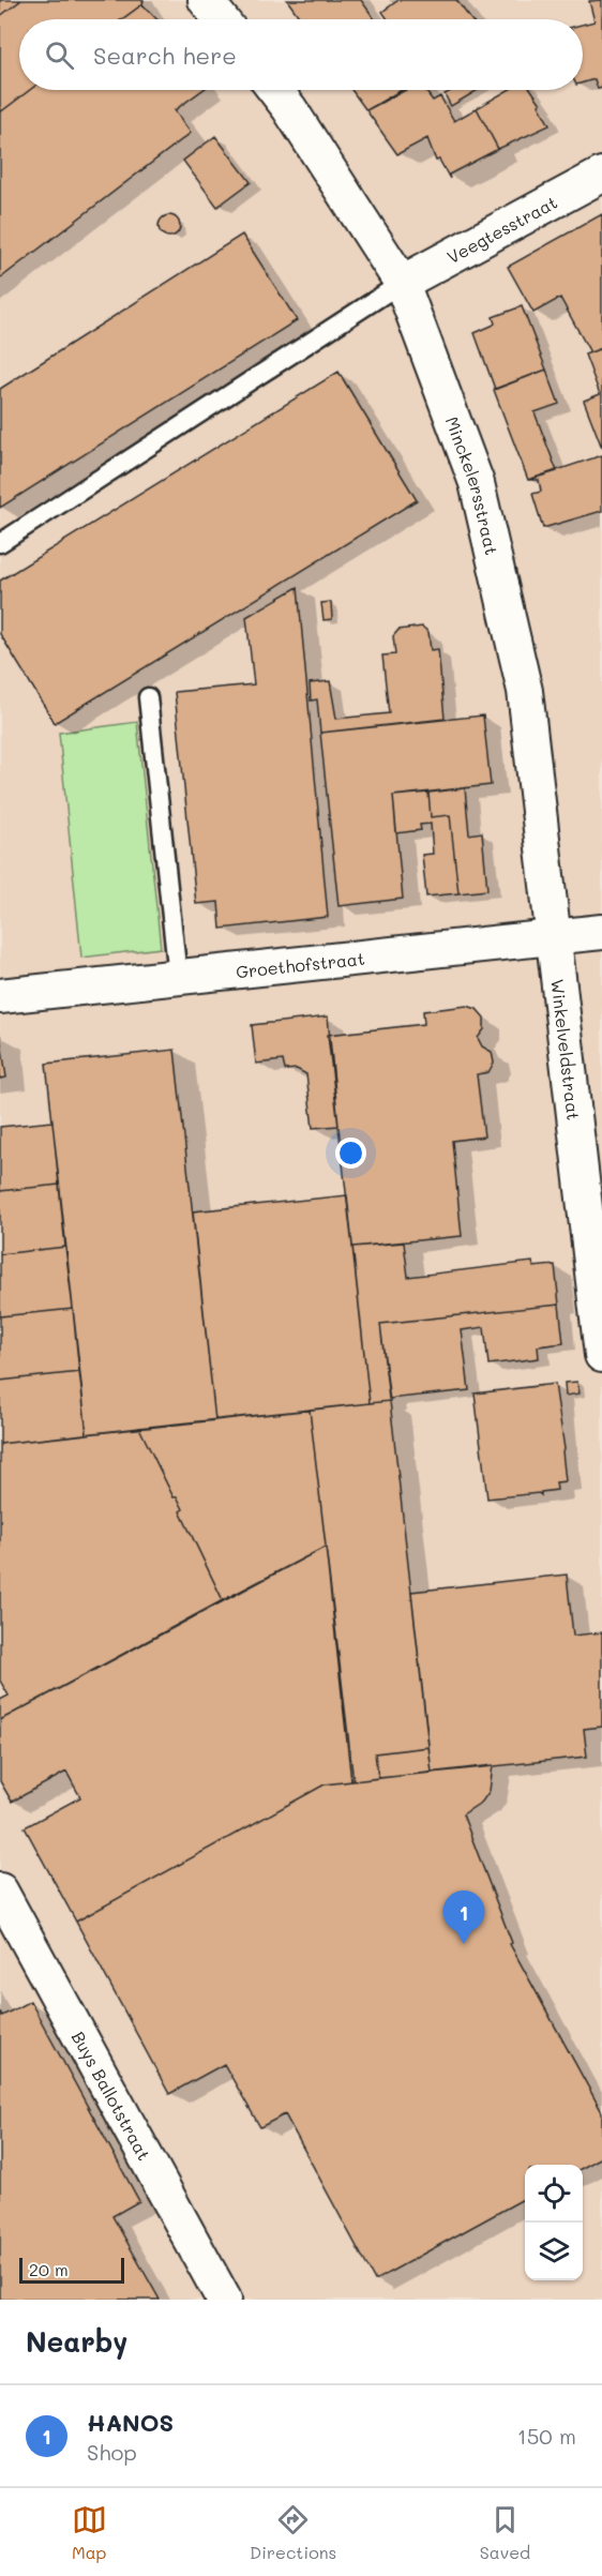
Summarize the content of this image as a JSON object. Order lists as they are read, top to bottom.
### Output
{
  "streets": {
    "street": [
      "Veegtesstraat",
      "Minckelersstraat",
      "Groethofstraat",
      "Winkelveldstraat",
      "Buys Ballotstraat"
    ]
  },
  "crossings": [
    ["Veegtesstraat", "Minckelersstraat"],
    ["Minckelersstraat", "Groethofstraat"],
    ["Minckelersstraat", "Winkelveldstraat"],
    ["Groethofstraat", "Winkelveldstraat"]
  ],
  "scale_bar": "20 m",
  "page": {
    "search": "Search here",
    "pins": "1",
    "scale": "20 m",
    "heading": "Nearby",
    "list": [
      {
        "mark": "1",
        "name": "HANOS",
        "note": "Shop",
        "value": "150 m"
      }
    ],
    "nav": ["Map", "Directions", "Saved"]
  }
}
